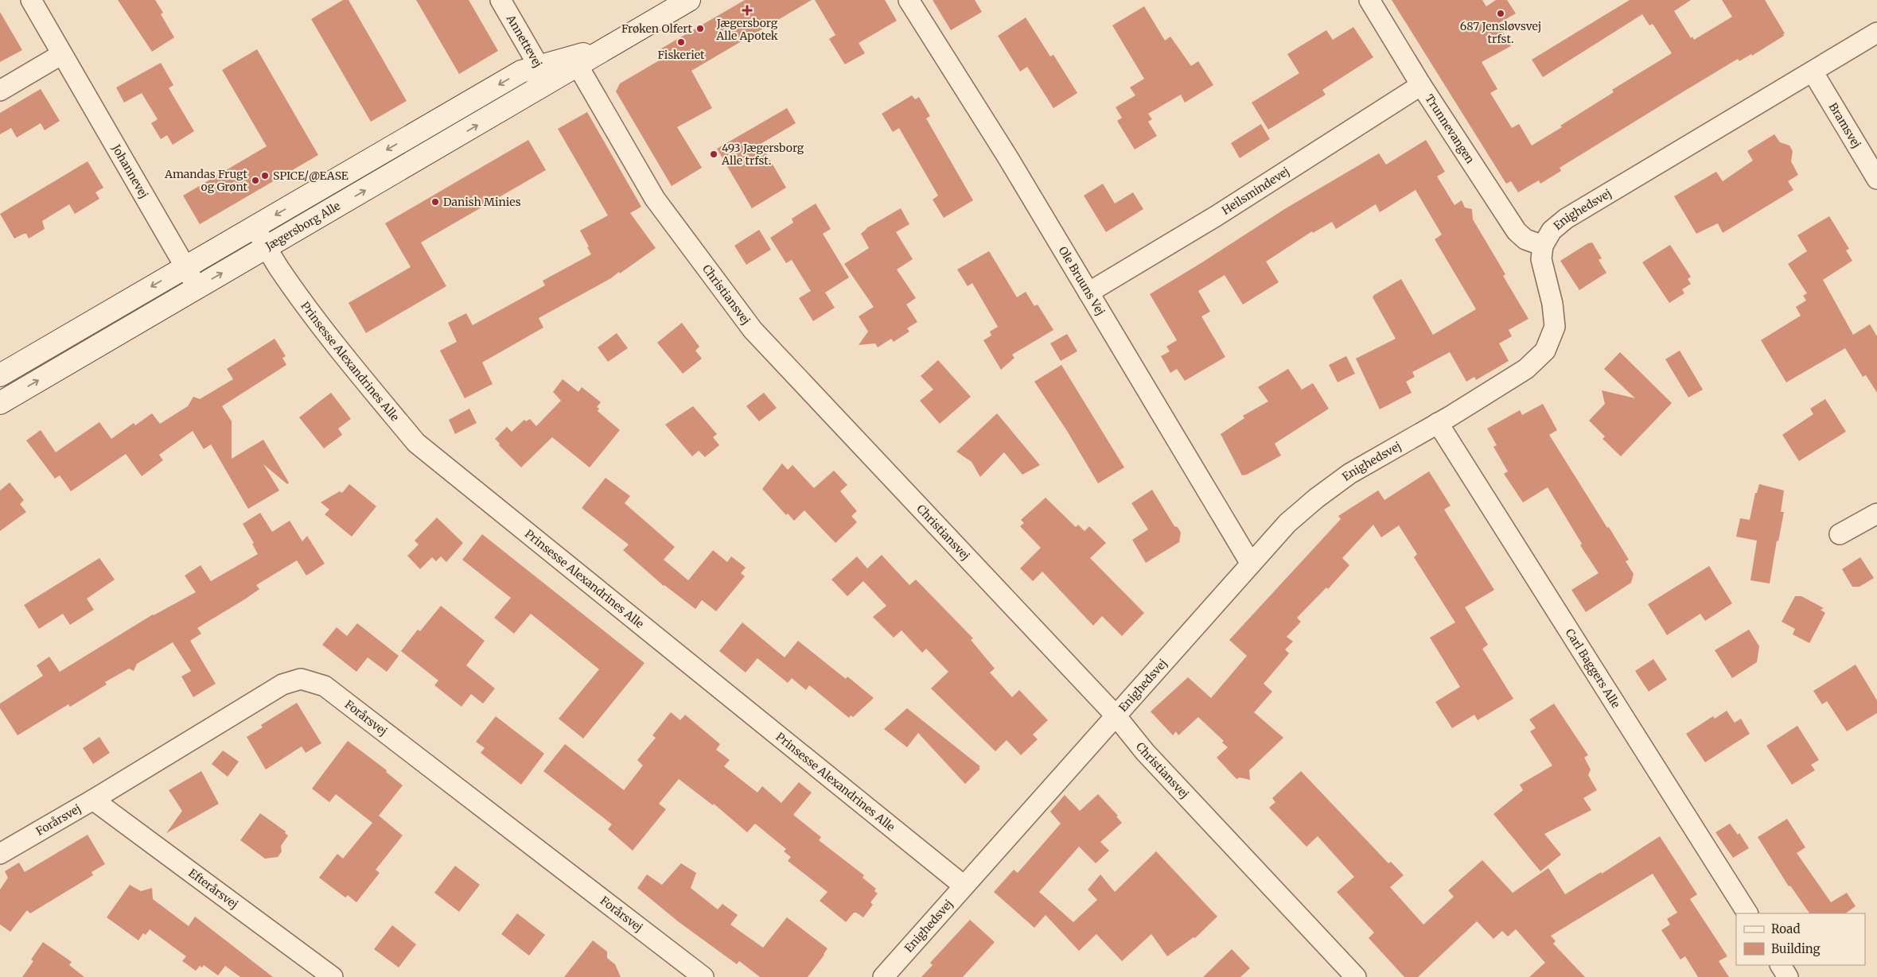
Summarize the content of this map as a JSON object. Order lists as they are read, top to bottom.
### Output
{
  "streets": {
    "street": [
      "Annettevej",
      "Bramsvej",
      "Trunnevangen",
      "Johannevej",
      "Heilsmindevej",
      "Enighedsvej",
      "Jægersborg Alle",
      "Ole Bruuns Vej",
      "Christiansvej",
      "Prinsesse Alexandrines Alle",
      "Carl Baggers Alle",
      "Forårsvej",
      "Efterårsvej"
    ]
  },
  "crossings": [
    ["Annettevej", "Jægersborg Alle"],
    ["Bramsvej", "Enighedsvej"],
    ["Trunnevangen", "Heilsmindevej"],
    ["Trunnevangen", "Enighedsvej"],
    ["Johannevej", "Jægersborg Alle"],
    ["Heilsmindevej", "Ole Bruuns Vej"],
    ["Enighedsvej", "Ole Bruuns Vej"],
    ["Enighedsvej", "Christiansvej"],
    ["Enighedsvej", "Prinsesse Alexandrines Alle"],
    ["Enighedsvej", "Carl Baggers Alle"],
    ["Jægersborg Alle", "Christiansvej"],
    ["Jægersborg Alle", "Prinsesse Alexandrines Alle"],
    ["Forårsvej", "Efterårsvej"]
  ],
  "places": {
    "health": ["Jægersborg Alle Apotek"],
    "other": [
      "687 Jensløvsvej trfst.",
      "Frøken Olfert",
      "Fiskeriet",
      "493 Jægersborg Alle trfst.",
      "SPICE/@EASE",
      "Amandas Frugt og Grønt",
      "Danish Minies"
    ]
  },
  "legend": ["Road", "Building"]
}
